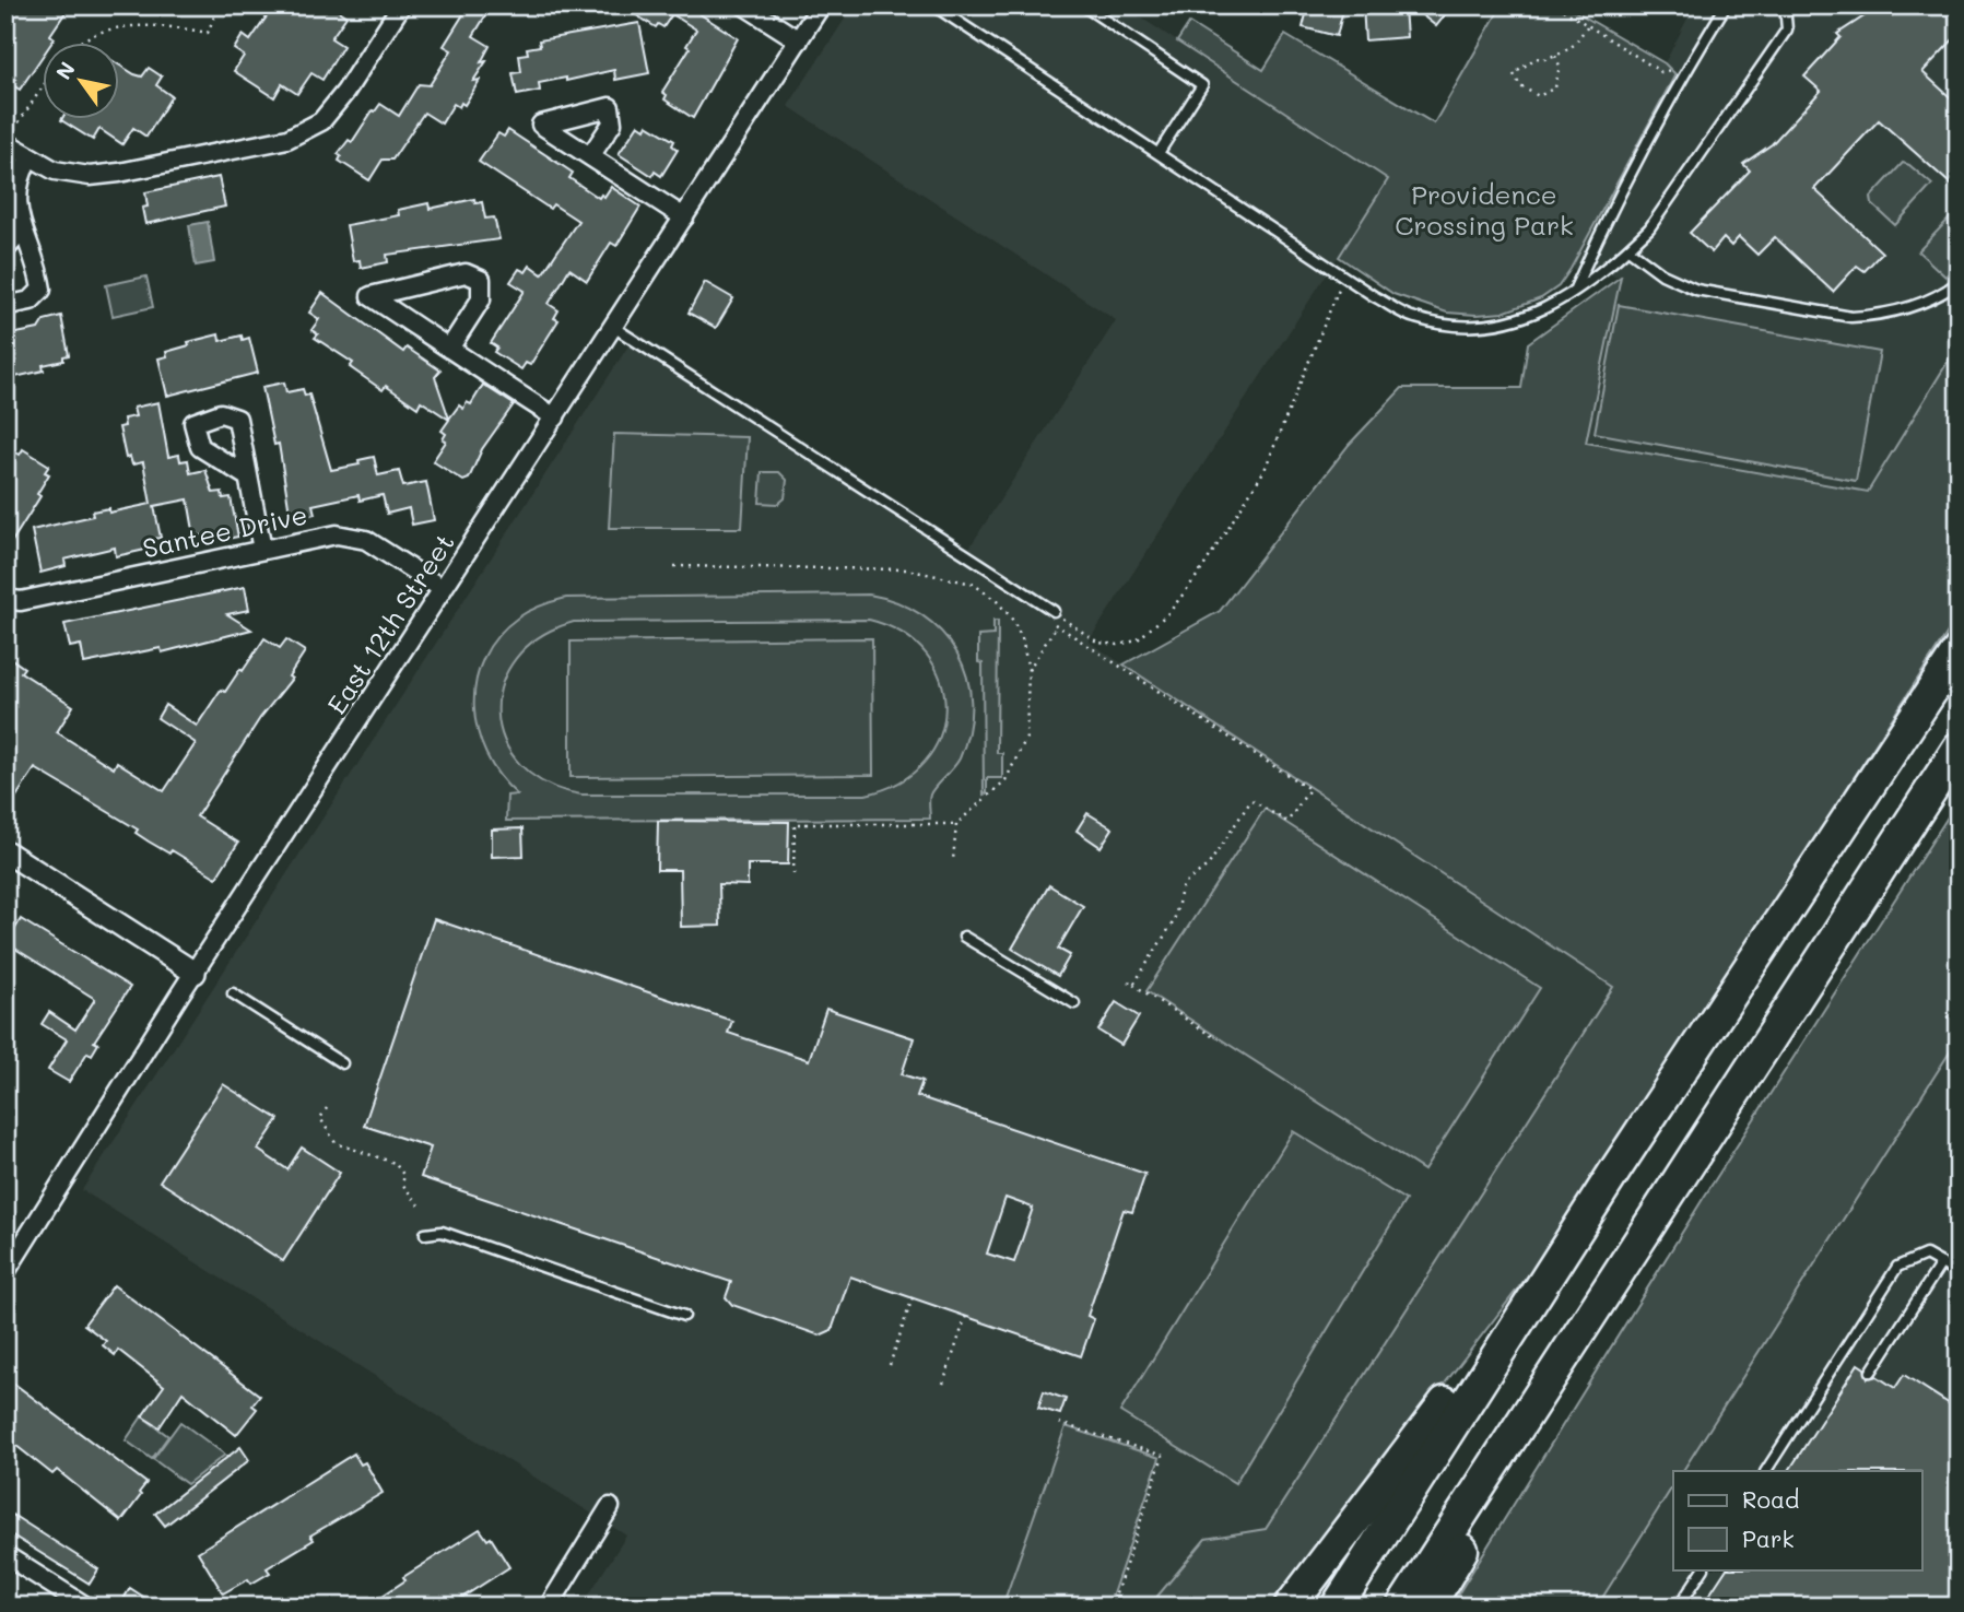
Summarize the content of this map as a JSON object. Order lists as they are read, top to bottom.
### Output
{
  "streets": {
    "street": ["Santee Drive", "East 12th Street"]
  },
  "crossings": [
    ["Santee Drive", "East 12th Street"]
  ],
  "parks": ["Providence Crossing Park"],
  "legend": ["Road", "Park"],
  "north": "top left"
}
